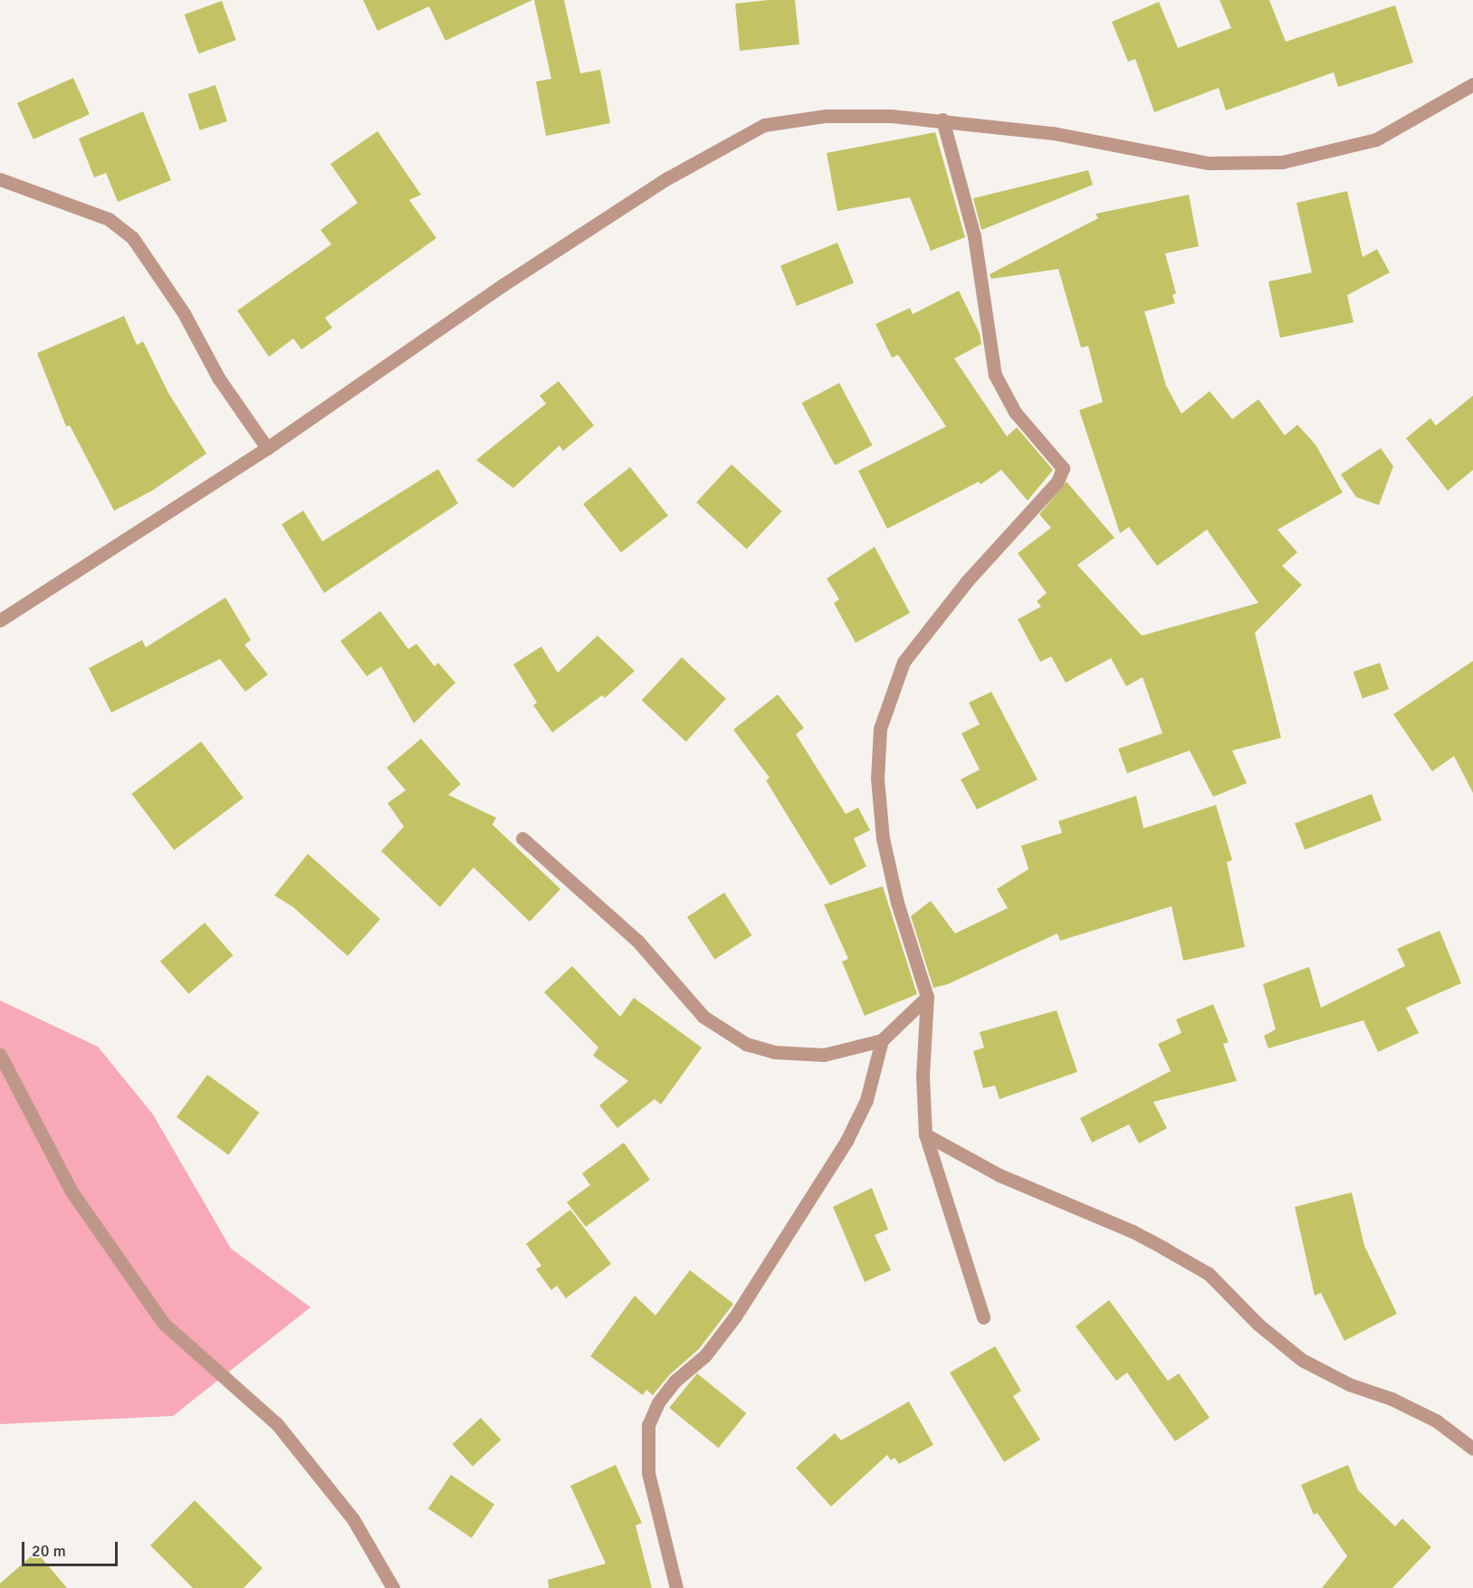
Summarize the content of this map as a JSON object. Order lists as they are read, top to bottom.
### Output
{
  "scale_bar": "20 m"
}
